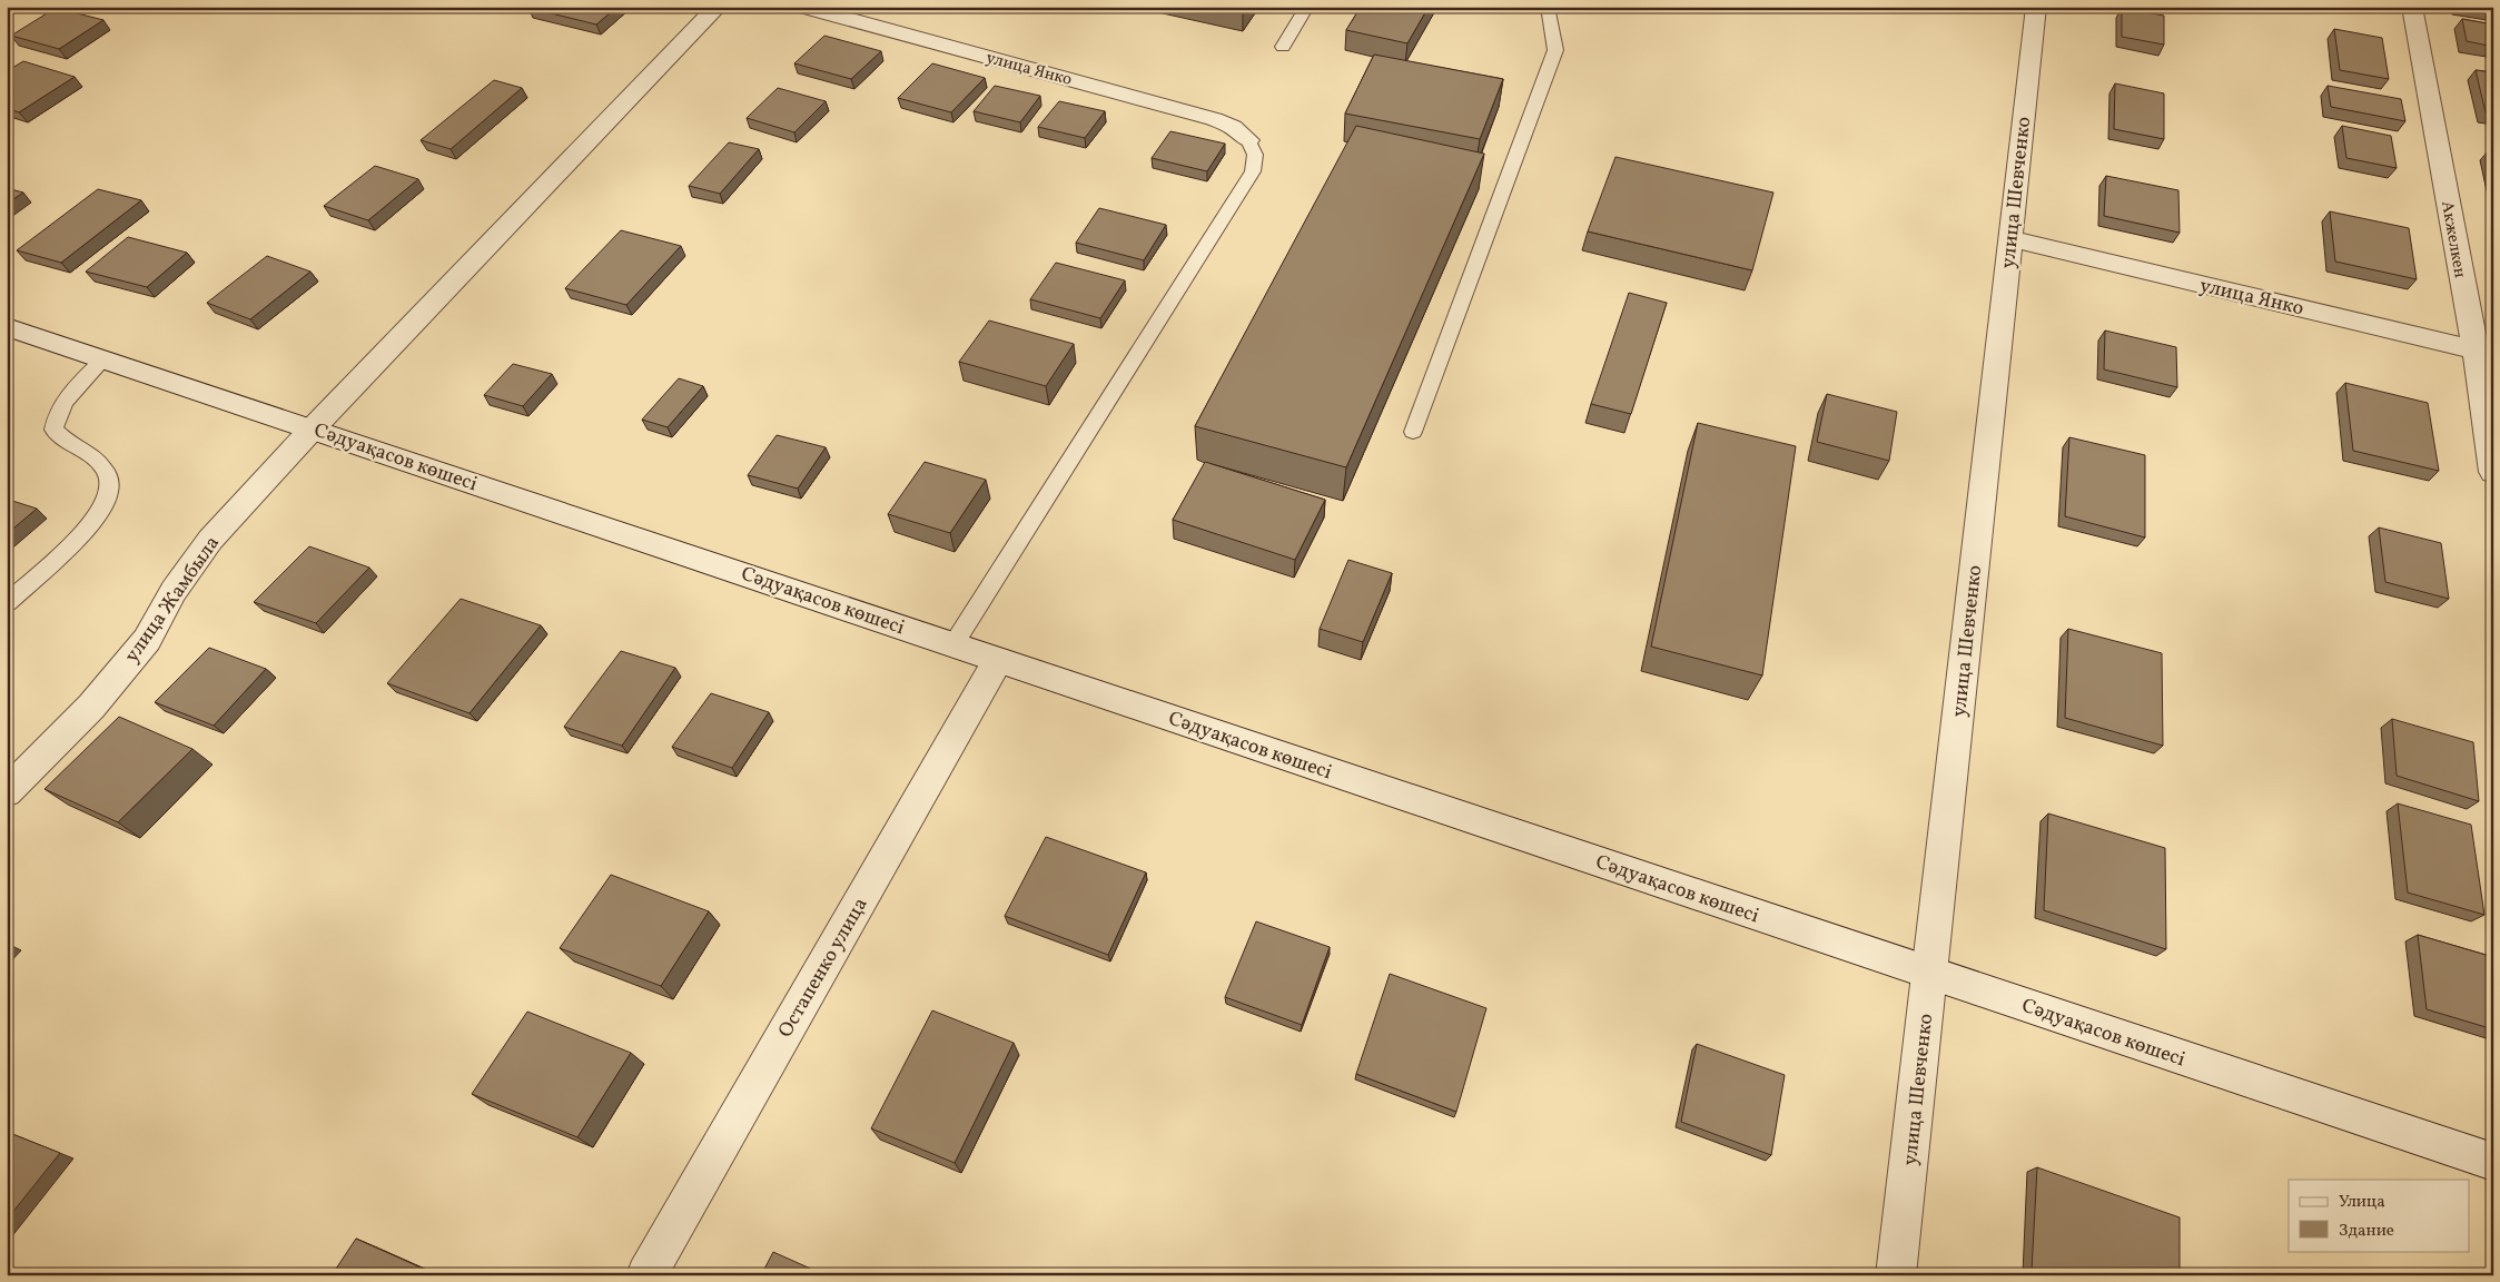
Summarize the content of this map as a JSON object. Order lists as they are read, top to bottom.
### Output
{
  "streets": {
    "street": [
      "улица Янко",
      "улица Шевченко",
      "Акжелкен",
      "Сәдуақасов көшесі",
      "улица Жамбыла",
      "Остапенко улица"
    ]
  },
  "crossings": [
    ["улица Янко", "улица Шевченко"],
    ["улица Янко", "Акжелкен"],
    ["улица Шевченко", "Сәдуақасов көшесі"],
    ["Сәдуақасов көшесі", "улица Жамбыла"],
    ["Сәдуақасов көшесі", "Остапенко улица"]
  ],
  "legend": ["Улица", "Здание"]
}
